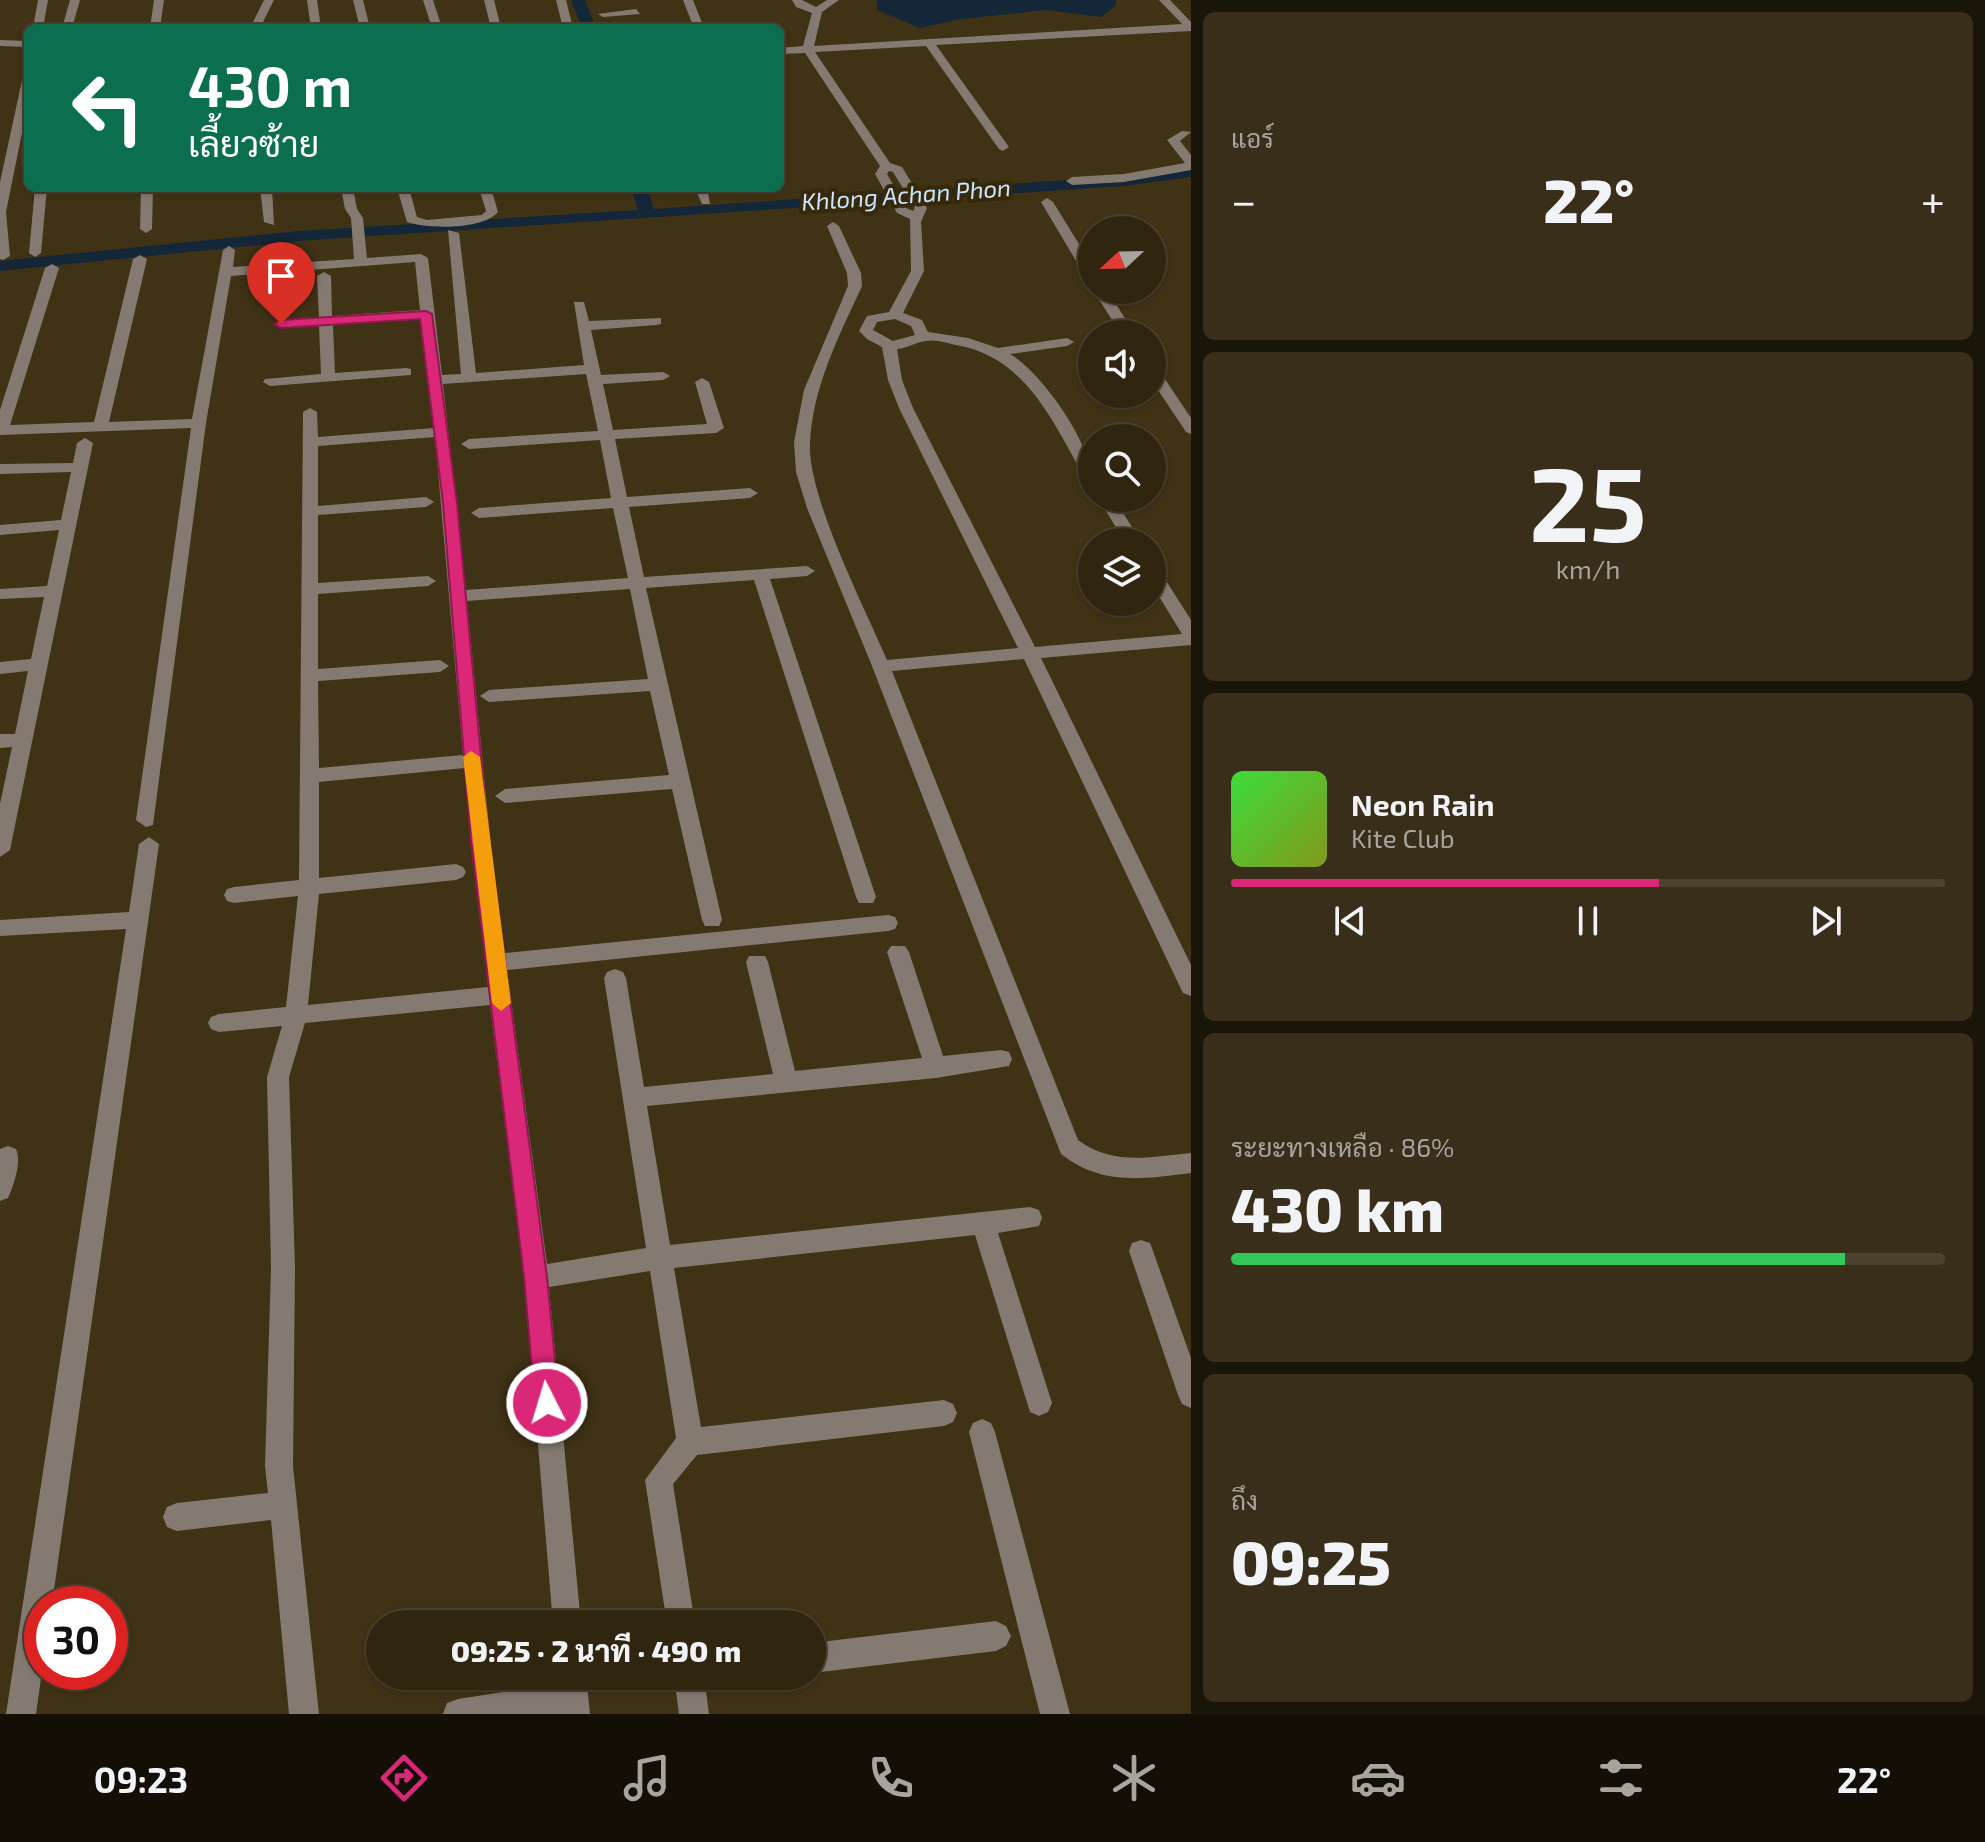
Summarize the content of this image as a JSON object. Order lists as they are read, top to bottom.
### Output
{
  "water": ["Khlong Achan Phon"],
  "north": "left",
  "page": {
    "tile": [
      "แอร์",
      ["25", "km/h"],
      ["ระยะทางเหลือ · 86%", "430 km"],
      ["ถึง", "09:25"]
    ],
    "turn": ["430 m", "เลี้ยวซ้าย"],
    "heat": ["−", "22°", "+"],
    "song": ["Neon Rain", "Kite Club"],
    "limit": "30",
    "trip": "09:25 · 2 นาที · 490 m",
    "tabs": ["09:23", "22°"]
  }
}
